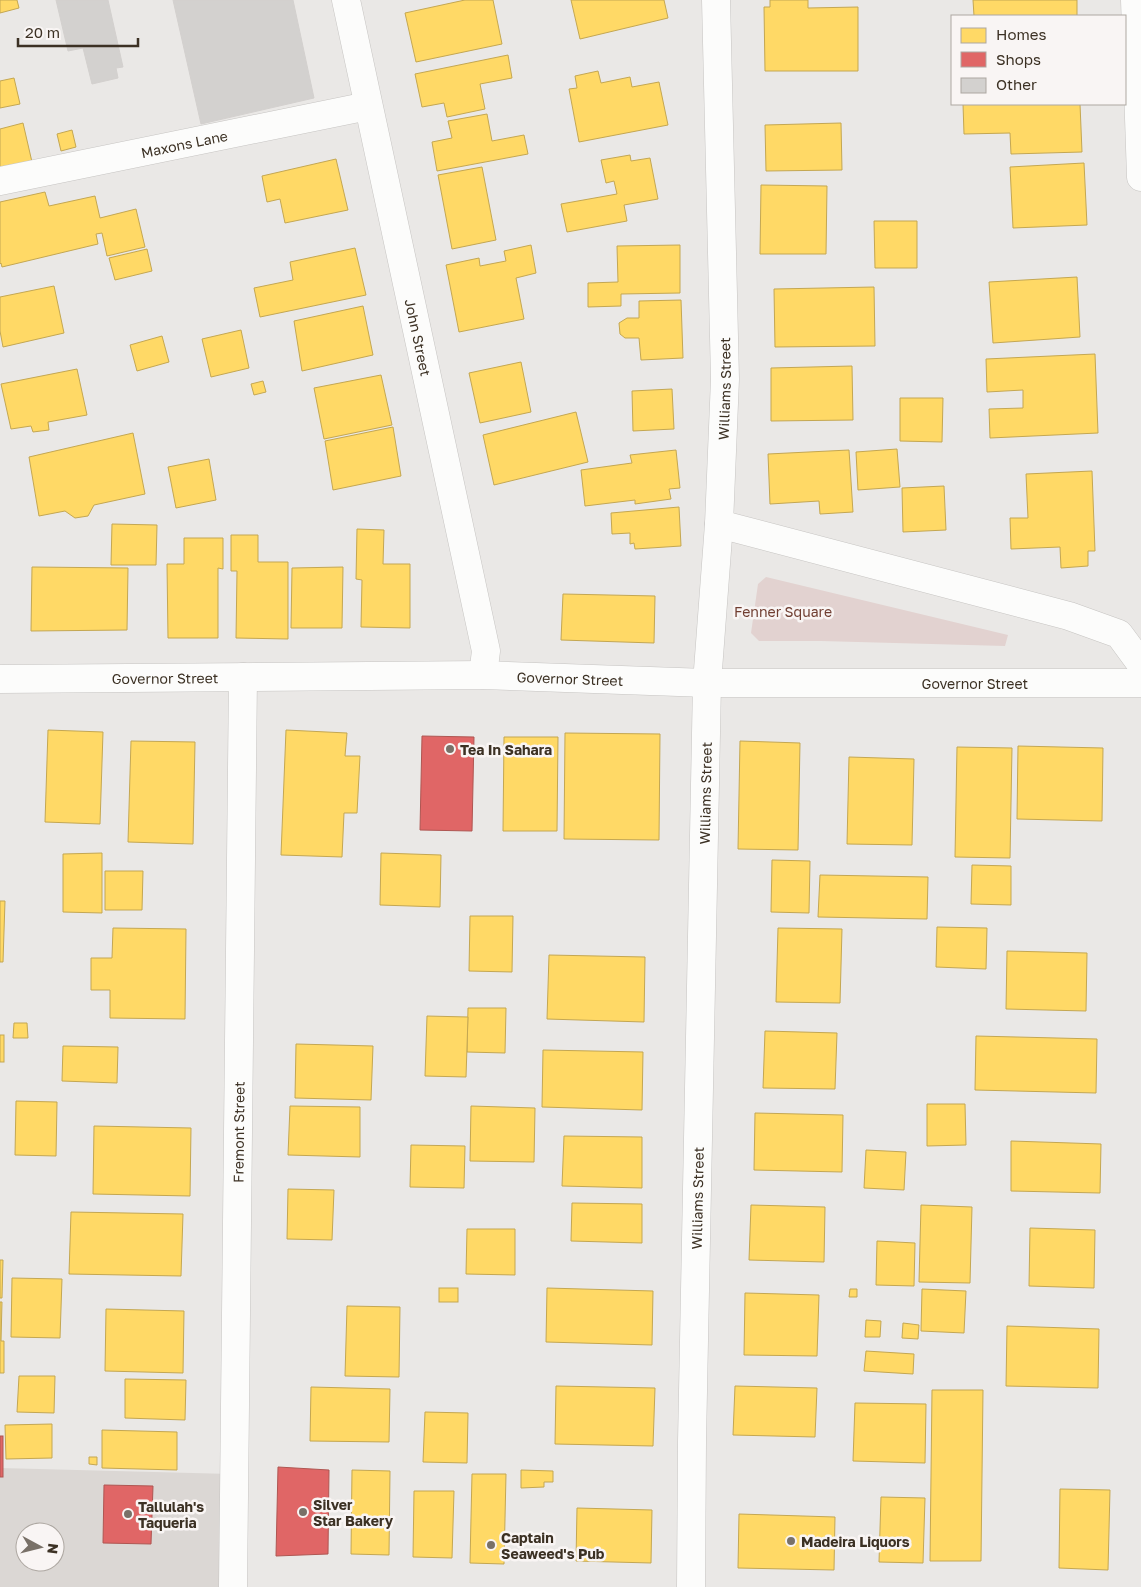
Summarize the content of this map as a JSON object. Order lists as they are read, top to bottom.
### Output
{
  "streets": {
    "street": [
      "Maxons Lane",
      "John Street",
      "Williams Street",
      "Governor Street",
      "Fremont Street"
    ]
  },
  "crossings": [
    ["Maxons Lane", "John Street"],
    ["John Street", "Governor Street"],
    ["Williams Street", "Governor Street"],
    ["Governor Street", "Fremont Street"]
  ],
  "parks": ["Fenner Square"],
  "places": [
    "Tea In Sahara",
    "Silver Star Bakery",
    "Tallulah's Taqueria",
    "Madeira Liquors",
    "Captain Seaweed's Pub"
  ],
  "legend": ["Homes", "Shops", "Other"],
  "scale_bar": "20 m",
  "north": "right"
}
